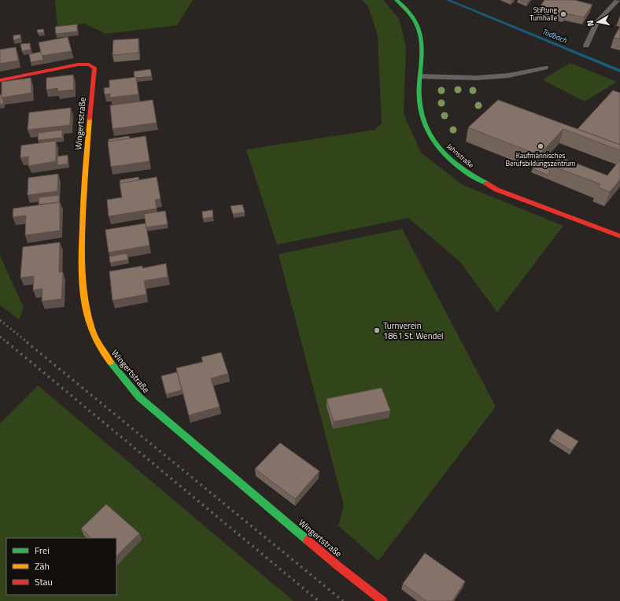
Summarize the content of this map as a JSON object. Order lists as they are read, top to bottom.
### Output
{
  "streets": {
    "street": ["Wingertstraße", "Jahnstraße"]
  },
  "water": ["Todbach"],
  "places": ["Stiftung Turnhalle", "Kaufmännisches Berufsbildungszentrum", "Turnverein 1861 St. Wendel"],
  "legend": ["Frei", "Zäh", "Stau"],
  "north": "left"
}
